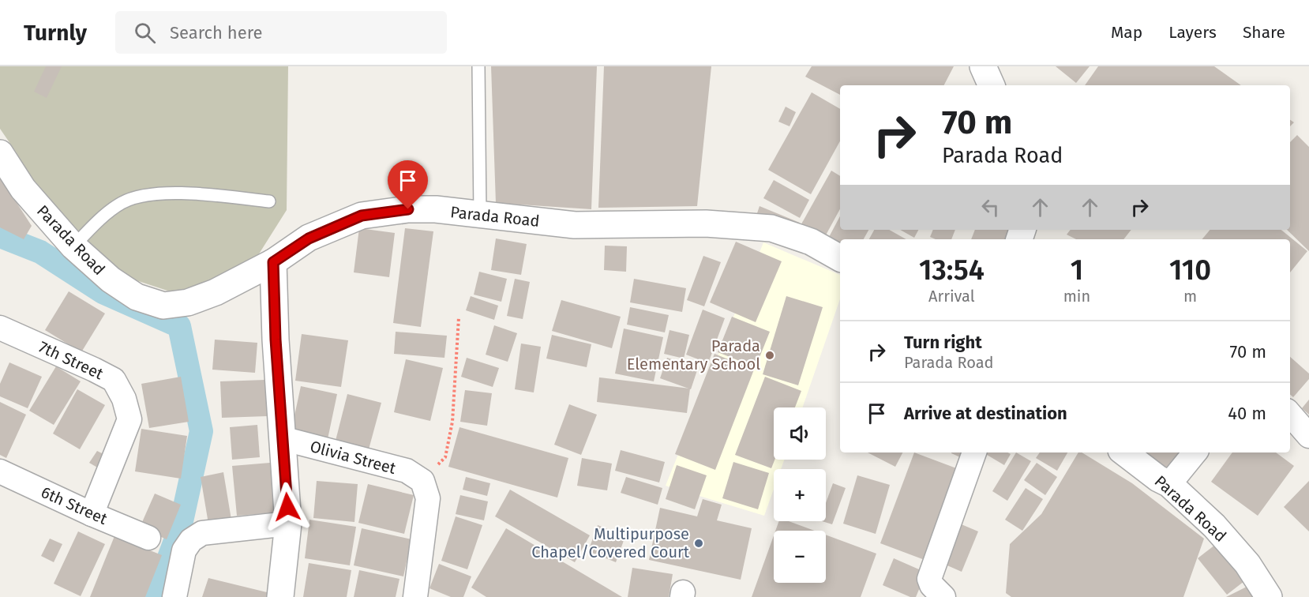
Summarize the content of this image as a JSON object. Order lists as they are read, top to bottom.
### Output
{
  "streets": {
    "street": [
      "Parada Road",
      "7th Street",
      "Olivia Street",
      "6th Street"
    ]
  },
  "crossings": [
    ["7th Street", "6th Street"]
  ],
  "places": ["Parada Elementary School", "Multipurpose Chapel/Covered Court"],
  "page": {
    "header": "Turnly",
    "search": "Search here",
    "nav": ["Map", "Layers", "Share"],
    "turn": ["70 m", "Parada Road"],
    "eta": [
      "13:54",
      "Arrival",
      "1",
      "min",
      "110",
      "m"
    ],
    "list": [
      {
        "name": "Turn right",
        "note": "Parada Road",
        "value": "70 m"
      },
      {
        "name": "Arrive at destination",
        "value": "40 m"
      }
    ],
    "map_buttons": ["+", "−"]
  }
}
